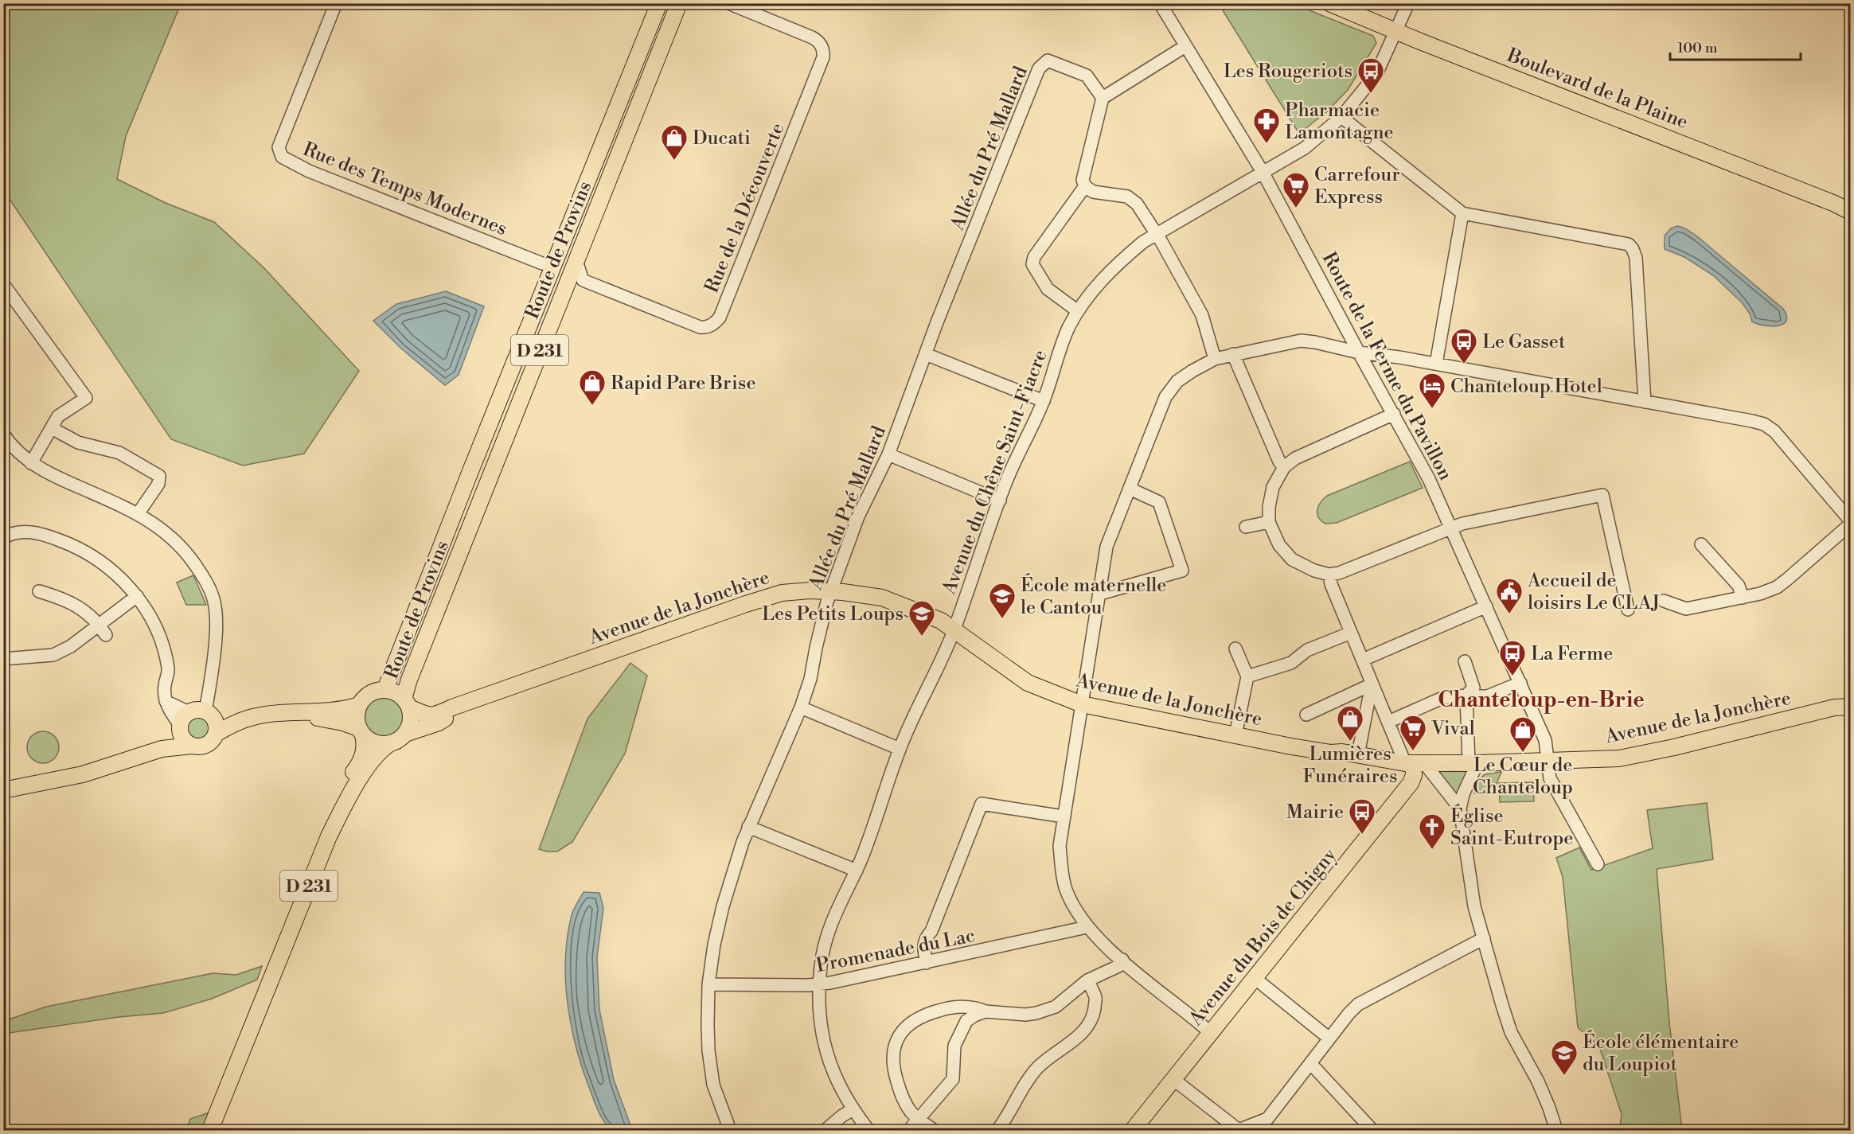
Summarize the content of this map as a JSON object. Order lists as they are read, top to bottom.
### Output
{
  "streets": {
    "main road": [
      "Boulevard de la Plaine",
      "Route de Provins",
      "D 231",
      "Avenue de la Jonchère",
      "Avenue du Bois de Chigny"
    ],
    "street": [
      "Allée du Pré Mallard",
      "Rue des Temps Modernes",
      "Rue de la Découverte",
      "Route de la Ferme du Pavillon",
      "Avenue du Chêne Saint-Fiacre",
      "Promenade du Lac"
    ]
  },
  "crossings": [
    ["Boulevard de la Plaine", "Avenue du Chêne Saint-Fiacre"],
    ["Allée du Pré Mallard", "Avenue de la Jonchère"],
    ["Allée du Pré Mallard", "Promenade du Lac"],
    ["Route de Provins", "D 231"],
    ["Route de Provins", "Avenue de la Jonchère"],
    ["D 231", "Avenue de la Jonchère"],
    ["Route de la Ferme du Pavillon", "Avenue du Chêne Saint-Fiacre"],
    ["Route de la Ferme du Pavillon", "Avenue de la Jonchère"],
    ["Avenue du Chêne Saint-Fiacre", "Avenue de la Jonchère"],
    ["Avenue du Chêne Saint-Fiacre", "Promenade du Lac"],
    ["Avenue de la Jonchère", "Avenue du Bois de Chigny"]
  ],
  "districts": ["Chanteloup-en-Brie"],
  "places": {
    "bus stop": [
      "Les Rougeriots",
      "Le Gasset",
      "La Ferme",
      "Mairie"
    ],
    "pharmacy": ["Pharmacie Lamontagne"],
    "shop": [
      "Ducati",
      "Rapid Pare Brise",
      "Lumières Funéraires",
      "Le Cœur de Chanteloup"
    ],
    "supermarket": ["Carrefour Express", "Vival"],
    "hotel": ["Chanteloup Hotel"],
    "public building": ["Accueil de loisirs Le CLAJ"],
    "school or university": ["École maternelle le Cantou", "Les Petits Loups", "École élémentaire du Loupiot"],
    "church": ["Église Saint-Eutrope"]
  },
  "scale_bar": "100 m"
}
